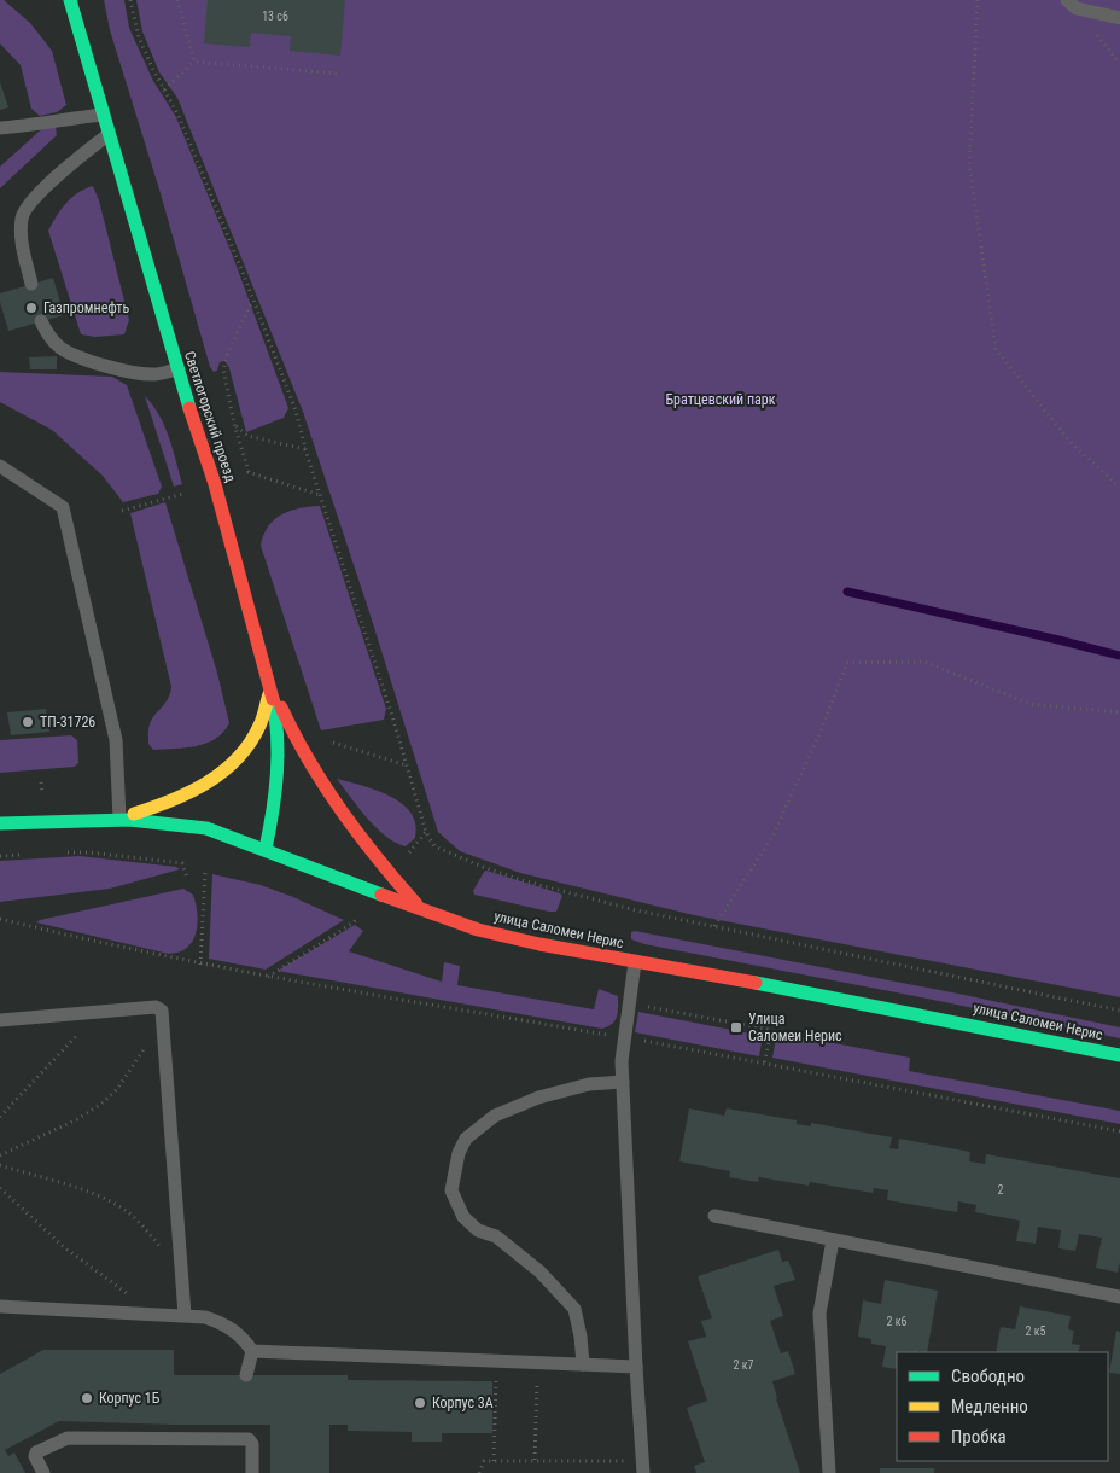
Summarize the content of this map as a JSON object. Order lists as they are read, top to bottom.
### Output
{
  "streets": {
    "main road": ["Светлогорский проезд", "улица Саломеи Нерис"]
  },
  "crossings": [
    ["Светлогорский проезд", "улица Саломеи Нерис"]
  ],
  "parks": ["Братцевский парк"],
  "places": {
    "other": [
      "Газпромнефть",
      "ТП-31726",
      "Корпус 1Б",
      "Корпус 3А"
    ],
    "transit": ["Улица Саломеи Нерис"]
  },
  "house_numbers": [
    "13 с6",
    "2",
    "2 к6",
    "2 к5",
    "2 к7"
  ],
  "legend": ["Свободно", "Медленно", "Пробка"]
}
